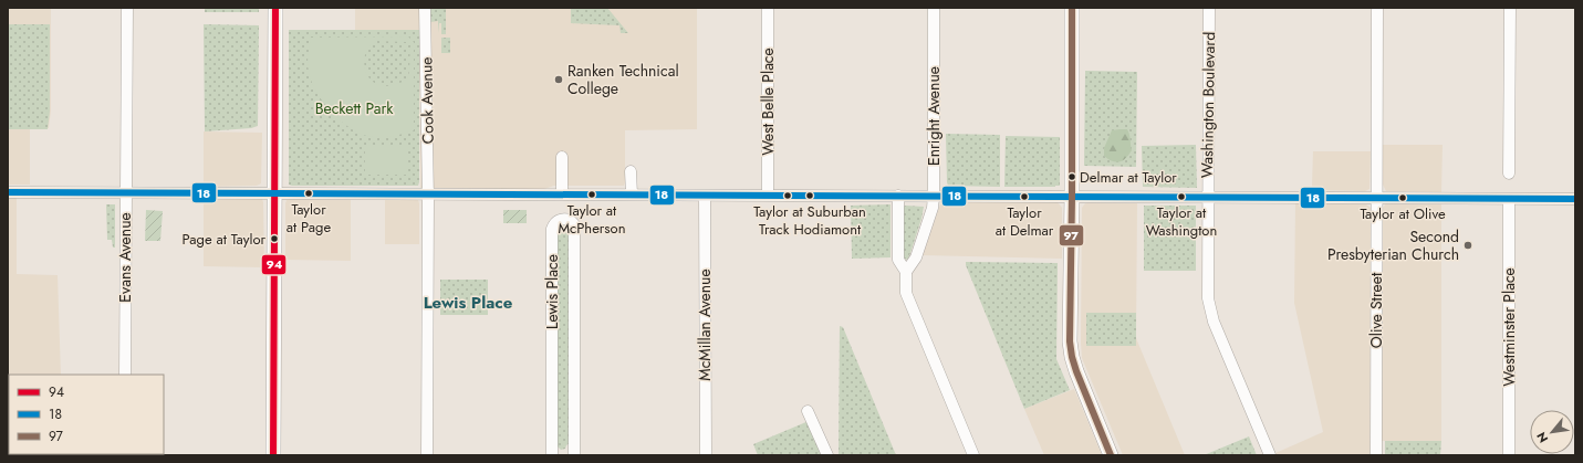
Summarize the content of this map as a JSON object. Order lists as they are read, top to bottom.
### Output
{
  "streets": {
    "street": [
      "Cook Avenue",
      "West Belle Place",
      "Washington Boulevard",
      "Enright Avenue",
      "Evans Avenue",
      "Lewis Place",
      "Olive Street",
      "McMillan Avenue",
      "Westminster Place"
    ]
  },
  "districts": ["Lewis Place"],
  "parks": ["Beckett Park"],
  "places": [
    "Ranken Technical College",
    "Delmar at Taylor",
    "Taylor at Page",
    "Taylor at McPherson",
    "Taylor at Suburban Track Hodiamont",
    "Taylor at Delmar",
    "Taylor at Washington",
    "Taylor at Olive",
    "Page at Taylor",
    "Second Presbyterian Church"
  ],
  "lines": ["transit line 94", "transit line 97", "transit line 18"],
  "legend": ["94", "18", "97"],
  "north": "bottom left"
}
